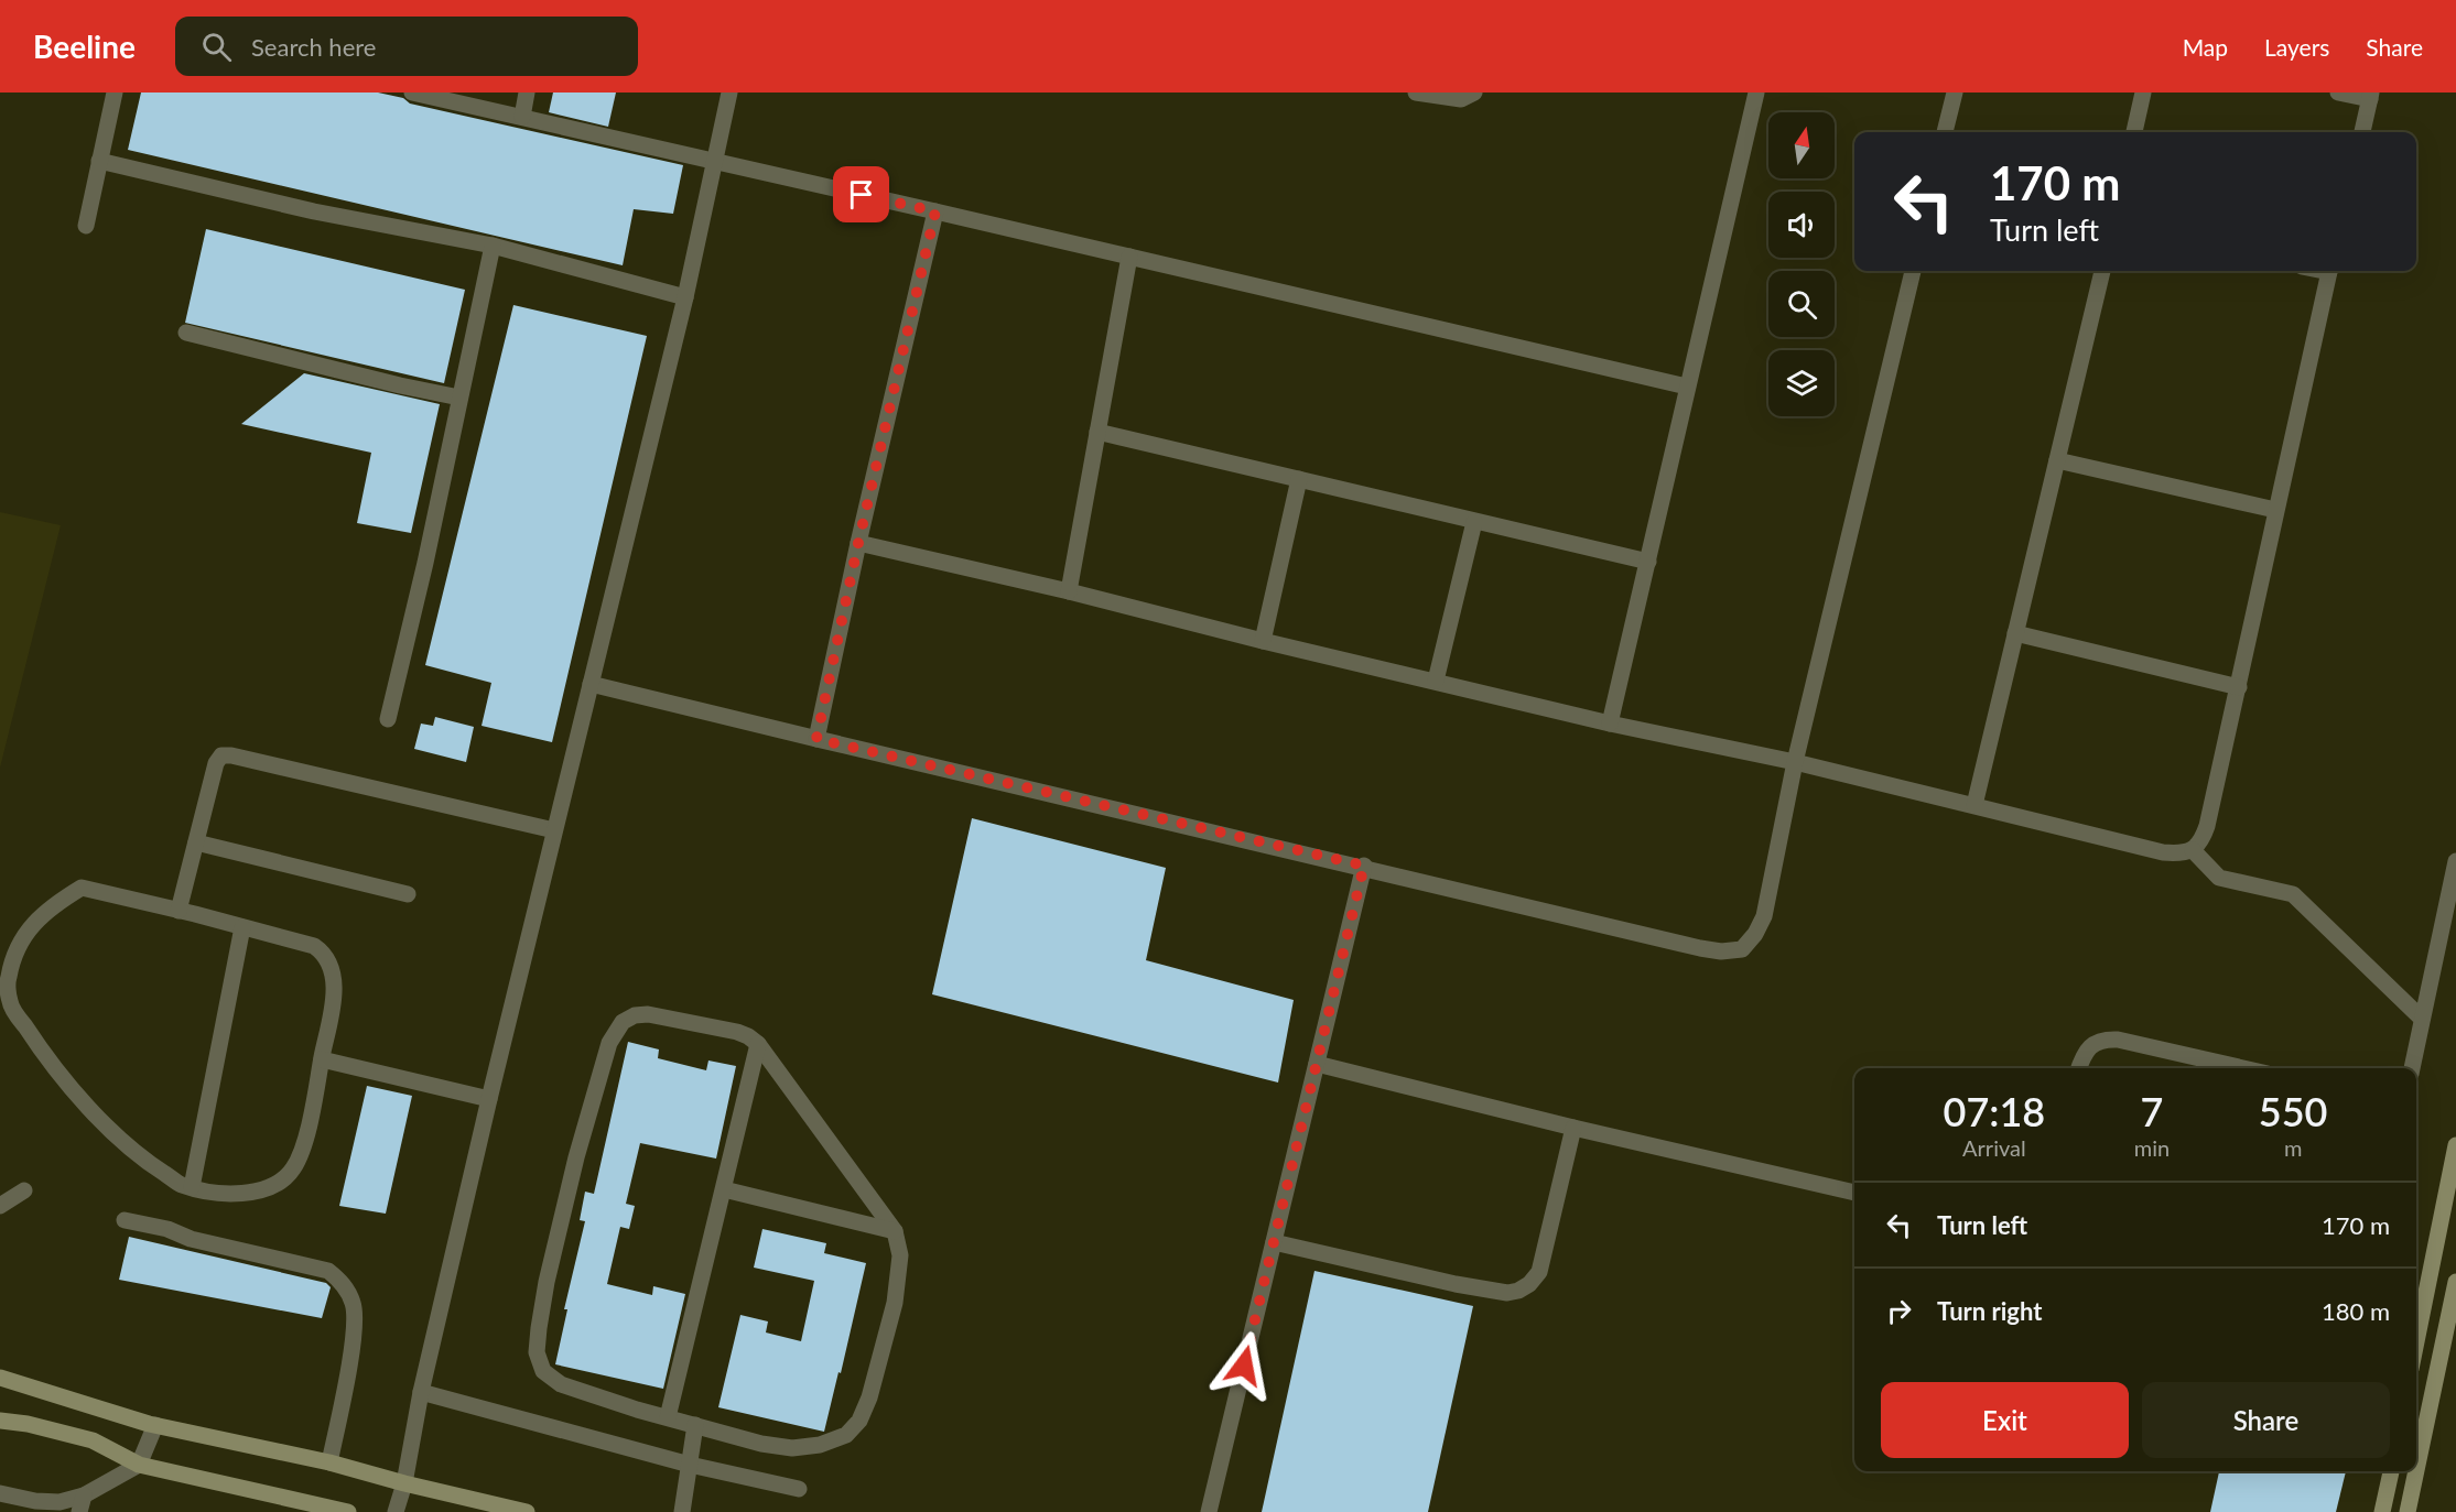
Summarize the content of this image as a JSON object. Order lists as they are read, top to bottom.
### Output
{
  "north": "top",
  "page": {
    "header": "Beeline",
    "search": "Search here",
    "nav": ["Map", "Layers", "Share"],
    "turn": ["170 m", "Turn left"],
    "eta": [
      "07:18",
      "Arrival",
      "7",
      "min",
      "550",
      "m"
    ],
    "list": [
      {
        "name": "Turn left",
        "value": "170 m"
      },
      {
        "name": "Turn right",
        "value": "180 m"
      }
    ],
    "buttons": ["Exit", "Share"]
  }
}
